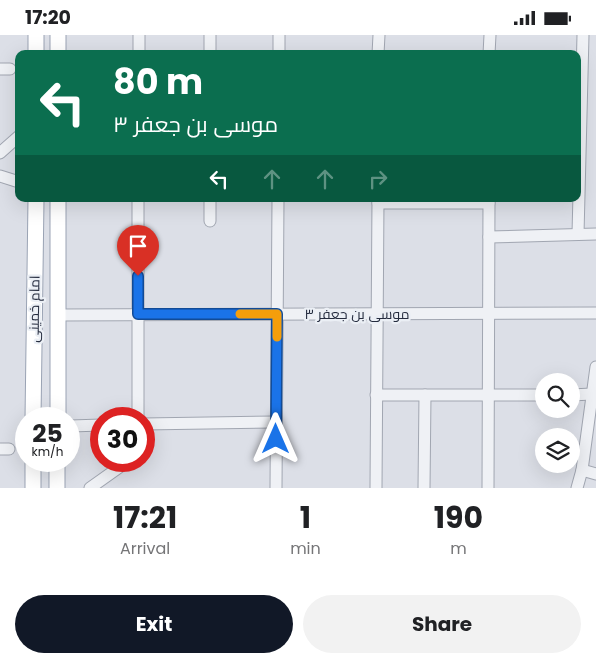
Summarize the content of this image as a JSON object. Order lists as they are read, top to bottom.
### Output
{
  "streets": {
    "main road": ["امام خمینی"],
    "street": ["موسی بن جعفر ۳"]
  },
  "crossings": [
    ["امام خمینی", "موسی بن جعفر ۳"]
  ],
  "page": {
    "status": "17:20",
    "turn": ["80 m", "موسی بن جعفر ۳"],
    "speed": "25 km/h",
    "limit": "30",
    "eta": [
      "17:21",
      "Arrival",
      "1",
      "min",
      "190",
      "m"
    ],
    "buttons": ["Exit", "Share"]
  }
}
